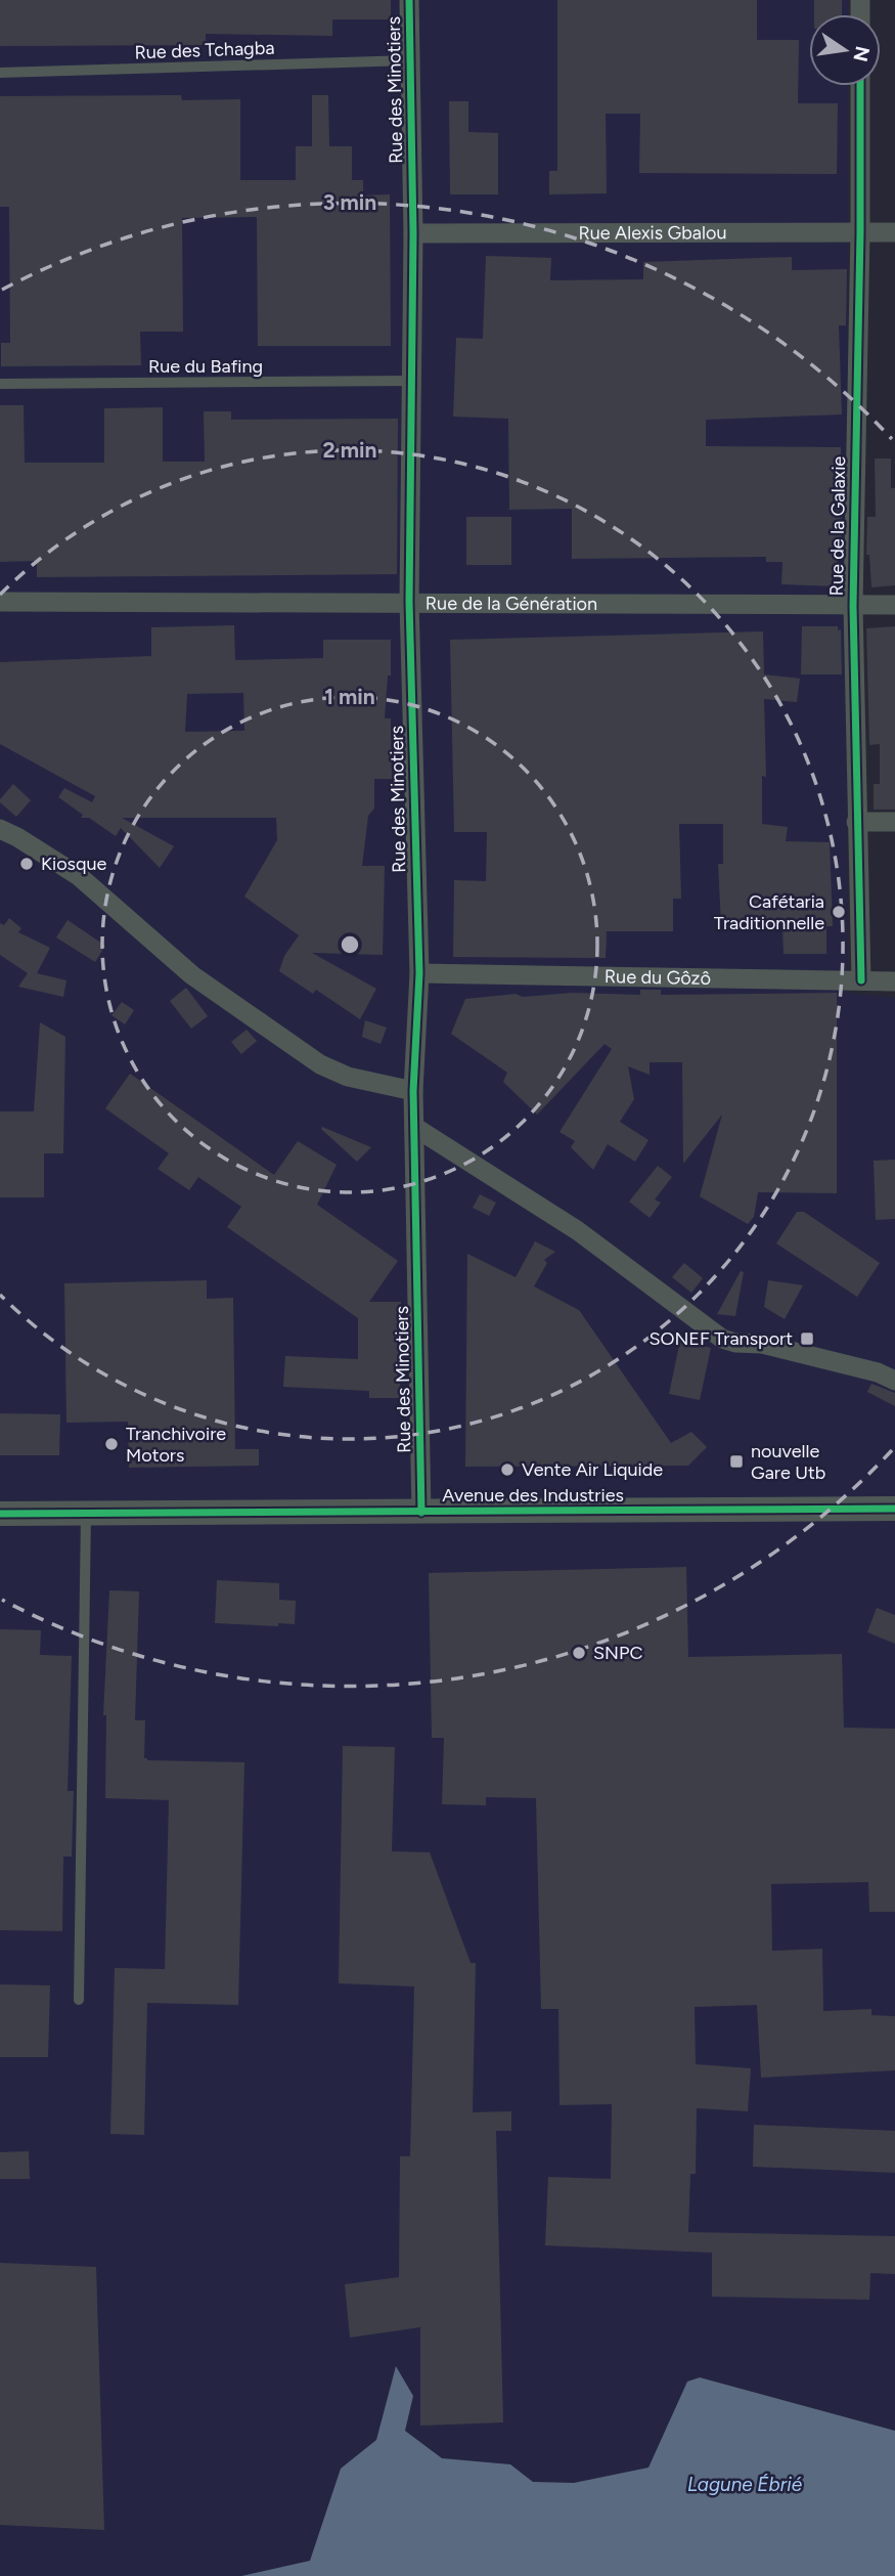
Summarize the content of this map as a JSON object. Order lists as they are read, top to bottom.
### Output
{
  "streets": {
    "street": [
      "Rue des Minotiers",
      "Rue Alexis Gbalou",
      "Rue de la Galaxie",
      "Rue de la Génération",
      "Rue du Gôzô",
      "Avenue des Industries"
    ],
    "lane": ["Rue des Tchagba", "Rue du Bafing"]
  },
  "crossings": [
    ["Rue des Tchagba", "Rue des Minotiers"],
    ["Rue des Minotiers", "Rue Alexis Gbalou"],
    ["Rue des Minotiers", "Rue du Bafing"],
    ["Rue des Minotiers", "Rue de la Génération"],
    ["Rue des Minotiers", "Rue du Gôzô"],
    ["Rue des Minotiers", "Avenue des Industries"],
    ["Rue Alexis Gbalou", "Rue de la Galaxie"],
    ["Rue de la Galaxie", "Rue de la Génération"],
    ["Rue de la Galaxie", "Rue du Gôzô"]
  ],
  "water": ["Lagune Ébrié"],
  "places": {
    "other": [
      "Kiosque",
      "Cafétaria Traditionnelle",
      "Tranchivoire Motors",
      "Vente Air Liquide",
      "SNPC"
    ],
    "transit": ["SONEF Transport", "nouvelle Gare Utb"]
  },
  "north": "right",
  "rings": ["3 min", "2 min", "1 min"]
}
